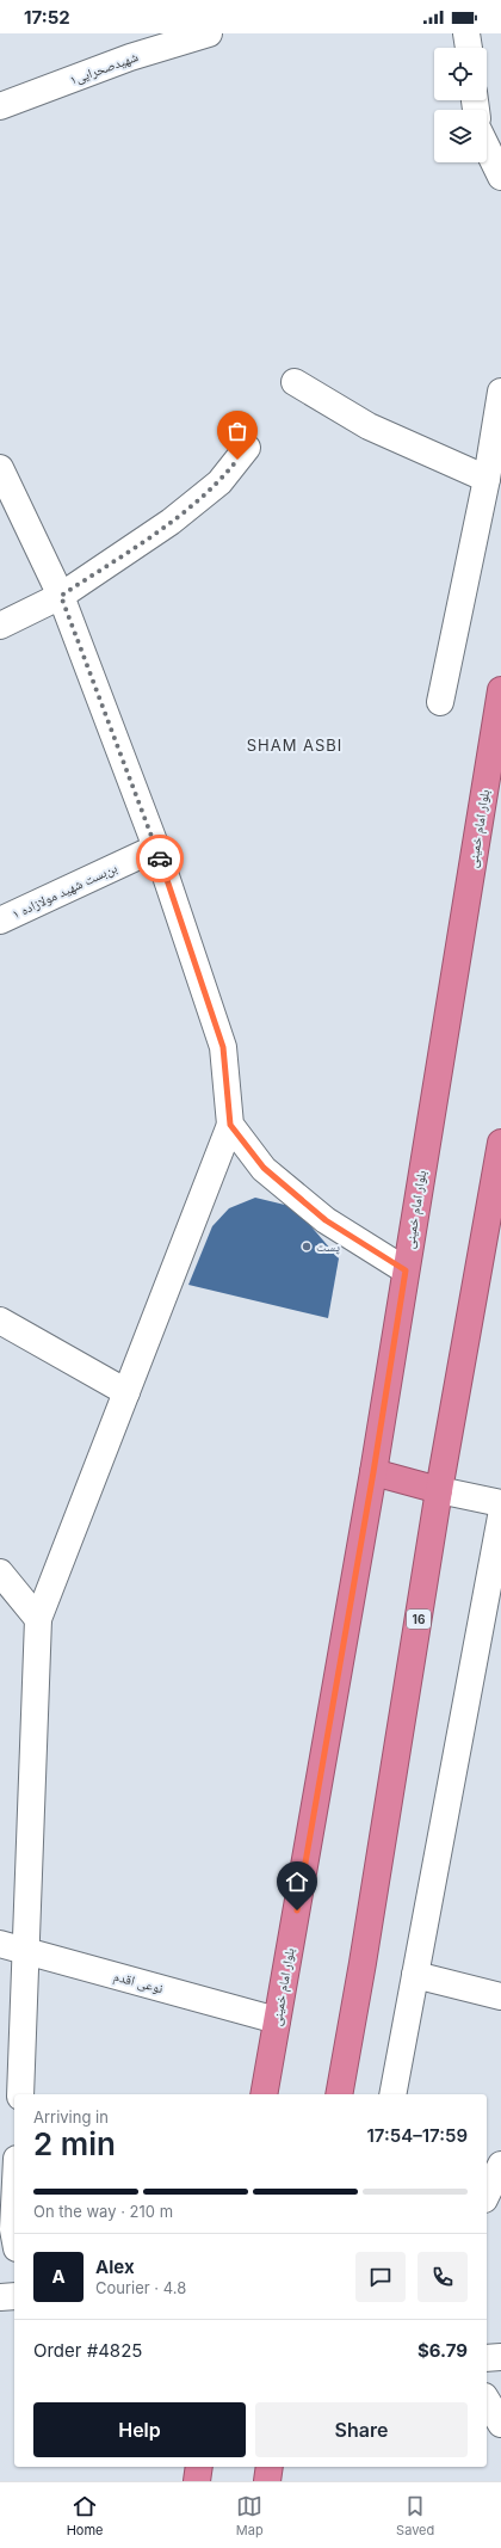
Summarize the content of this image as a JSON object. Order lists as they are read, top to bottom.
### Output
{
  "streets": {
    "highway": ["بلوار امام خمینی", "16"],
    "street": ["شهیدصحرایی۱", "بن‌بست شهید مولازاده ۱", "نوعی اقدم"]
  },
  "crossings": [
    ["بلوار امام خمینی", "نوعی اقدم"]
  ],
  "districts": ["SHAM ASBI"],
  "places": ["پست"],
  "page": {
    "status": "17:52",
    "heading": ["2 min", "Arriving in", "17:54–17:59"],
    "panel": [
      "Alex",
      "Courier · 4.8",
      "Order #4825",
      "$6.79"
    ],
    "bar": "On the way · 210 m",
    "round": "A",
    "buttons": ["Help", "Share"],
    "tabs": ["Home", "Map", "Saved"]
  }
}
